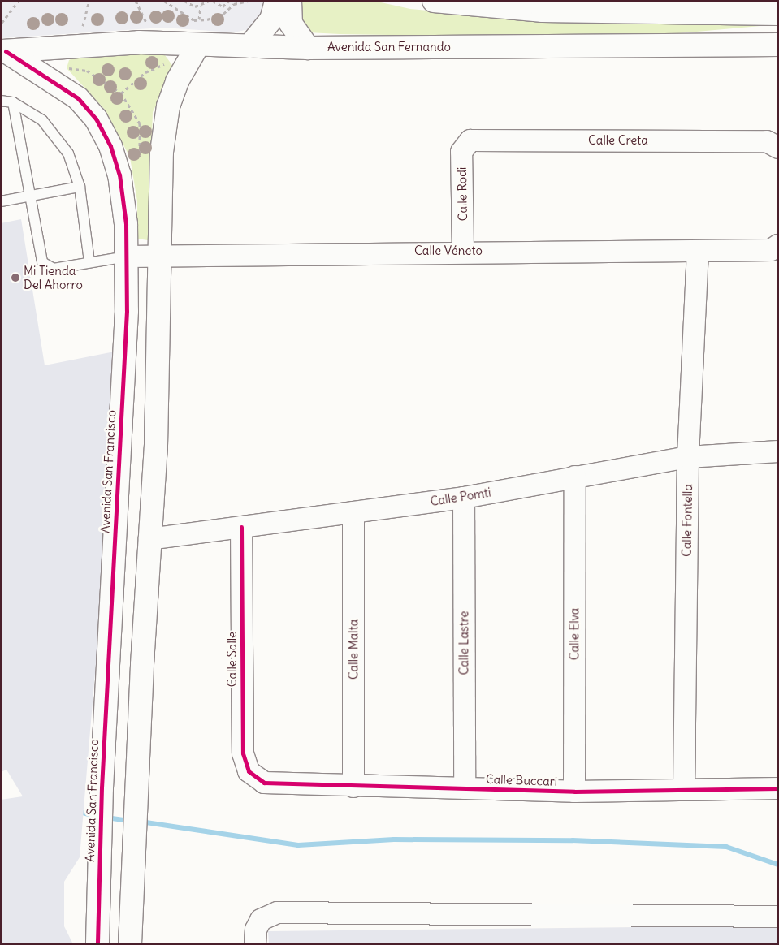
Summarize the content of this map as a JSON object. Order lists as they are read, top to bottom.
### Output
{
  "streets": {
    "street": [
      "Avenida San Fernando",
      "Calle Creta",
      "Calle Rodi",
      "Calle Véneto",
      "Avenida San Francisco",
      "Calle Pomti",
      "Calle Fontella",
      "Calle Elva",
      "Calle Lastre",
      "Calle Malta",
      "Calle Salle",
      "Calle Buccari"
    ]
  },
  "crossings": [
    ["Avenida San Fernando", "Avenida San Francisco"],
    ["Calle Creta", "Calle Rodi"],
    ["Calle Rodi", "Calle Véneto"],
    ["Calle Véneto", "Avenida San Francisco"],
    ["Calle Véneto", "Calle Fontella"],
    ["Calle Pomti", "Calle Fontella"],
    ["Calle Pomti", "Calle Elva"],
    ["Calle Pomti", "Calle Lastre"],
    ["Calle Pomti", "Calle Malta"],
    ["Calle Pomti", "Calle Salle"],
    ["Calle Fontella", "Calle Buccari"],
    ["Calle Elva", "Calle Buccari"],
    ["Calle Lastre", "Calle Buccari"],
    ["Calle Malta", "Calle Buccari"],
    ["Calle Salle", "Calle Buccari"]
  ],
  "places": ["Mi Tienda Del Ahorro"]
}
